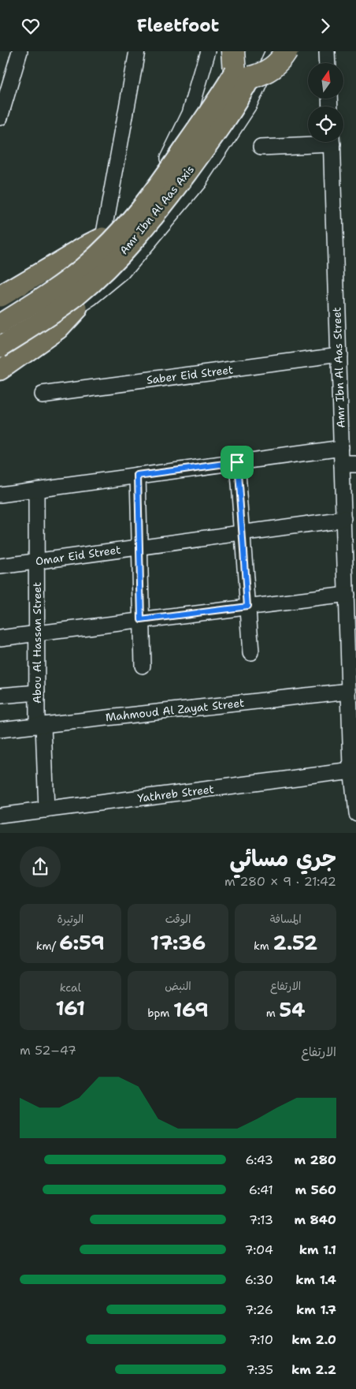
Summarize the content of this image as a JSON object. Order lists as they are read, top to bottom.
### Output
{
  "streets": {
    "main road": ["Amr Ibn Al Aas Axis"],
    "street": [
      "Amr Ibn Al Aas Street",
      "Saber Eid Street",
      "Omar Eid Street",
      "Abou Al Hassan Street",
      "Mahmoud Al Zayat Street",
      "Yathreb Street"
    ]
  },
  "crossings": [
    ["Amr Ibn Al Aas Street", "Saber Eid Street"],
    ["Amr Ibn Al Aas Street", "Omar Eid Street"],
    ["Amr Ibn Al Aas Street", "Mahmoud Al Zayat Street"],
    ["Amr Ibn Al Aas Street", "Yathreb Street"],
    ["Omar Eid Street", "Abou Al Hassan Street"],
    ["Abou Al Hassan Street", "Mahmoud Al Zayat Street"],
    ["Abou Al Hassan Street", "Yathreb Street"]
  ],
  "north": "top",
  "page": {
    "header": "Fleetfoot",
    "heading": ["جري مسائي", "21:42 · 9 × 280 m"],
    "stats": [
      ["المسافة", "2.52 km"],
      ["الوقت", "17:36"],
      ["الوتيرة", "6:59 /km"],
      ["الارتفاع", "54 m"],
      ["النبض", "169 bpm"],
      ["kcal", "161"]
    ],
    "chart": ["الارتفاع", "47–52 m"],
    "list": [
      {
        "name": "280 m",
        "note": "6:43"
      },
      {
        "name": "560 m",
        "note": "6:41"
      },
      {
        "name": "840 m",
        "note": "7:13"
      },
      {
        "name": "1.1 km",
        "note": "7:04"
      },
      {
        "name": "1.4 km",
        "note": "6:30"
      },
      {
        "name": "1.7 km",
        "note": "7:26"
      },
      {
        "name": "2.0 km",
        "note": "7:10"
      },
      {
        "name": "2.2 km",
        "note": "7:35"
      }
    ]
  }
}
